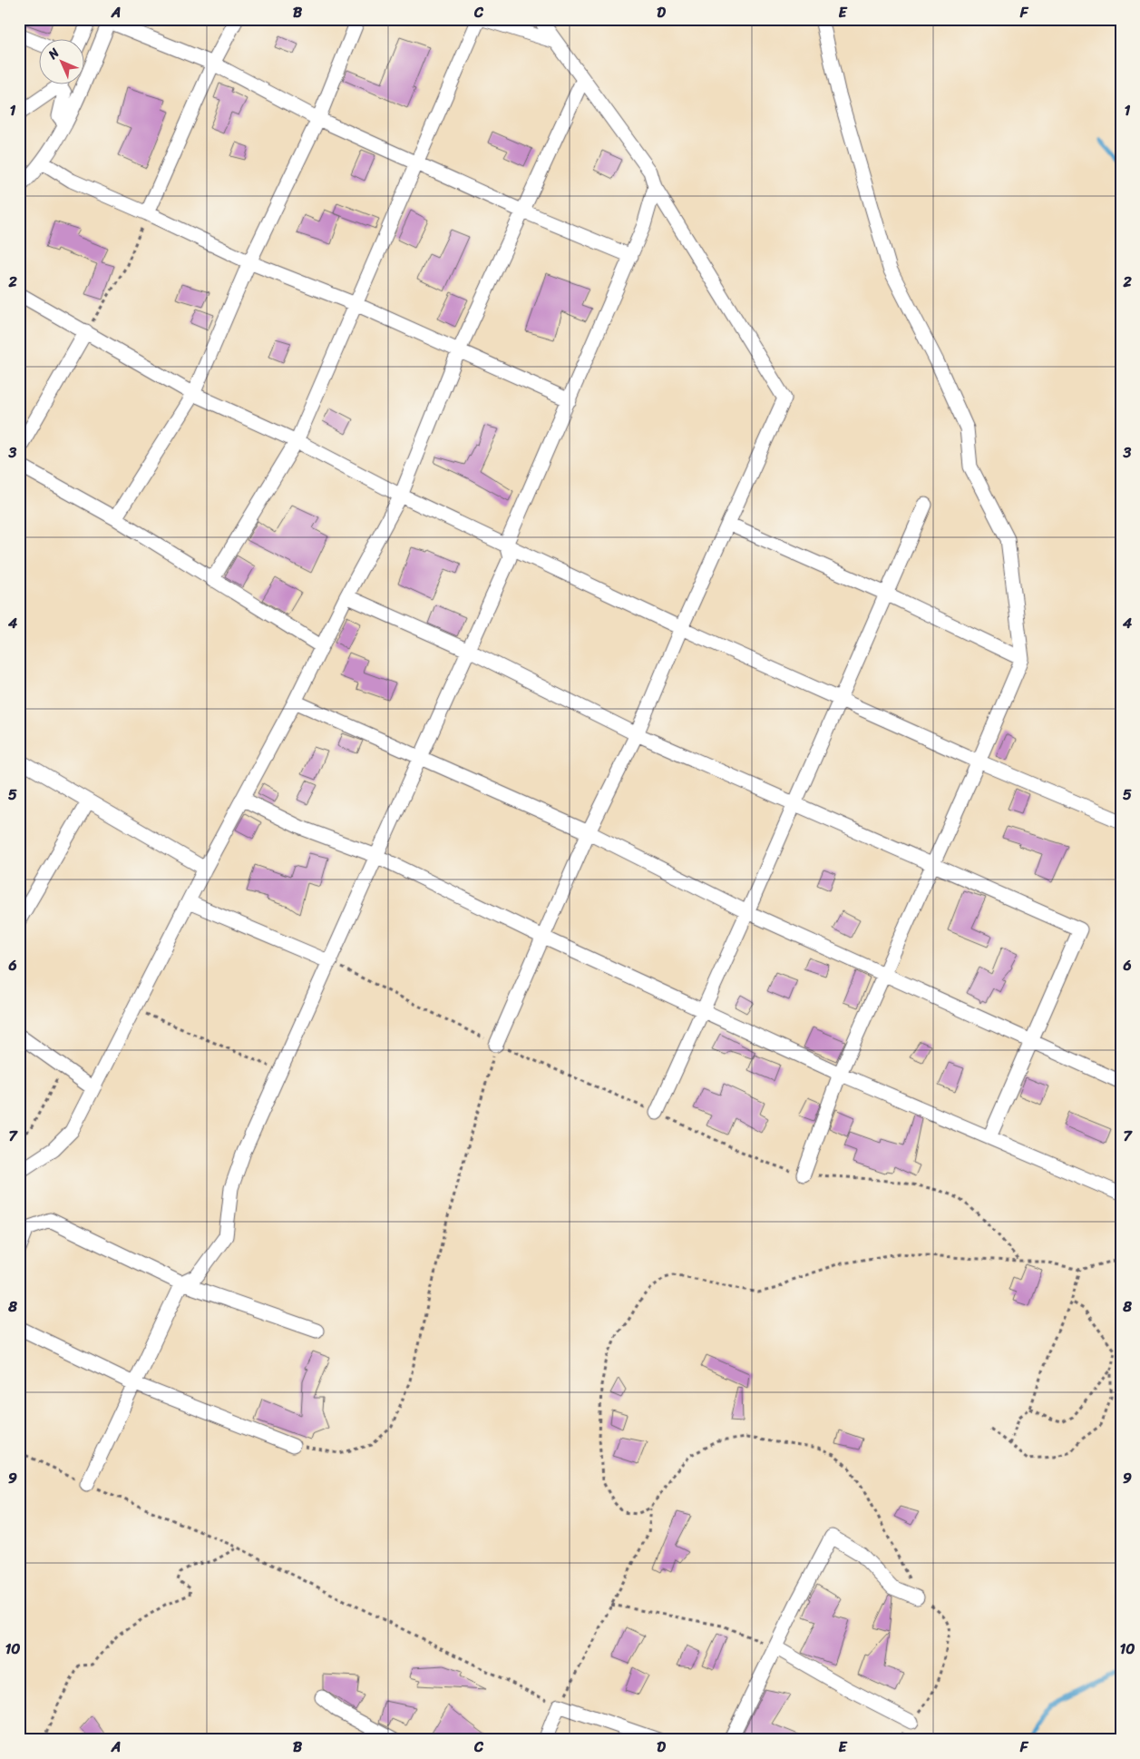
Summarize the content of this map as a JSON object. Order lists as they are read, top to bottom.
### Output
{
  "north": "top left",
  "grid": {
    "columns": [
      "A",
      "B",
      "C",
      "D",
      "E",
      "F"
    ],
    "rows": [
      "1",
      "2",
      "3",
      "4",
      "5",
      "6",
      "7",
      "8",
      "9",
      "10"
    ]
  }
}
